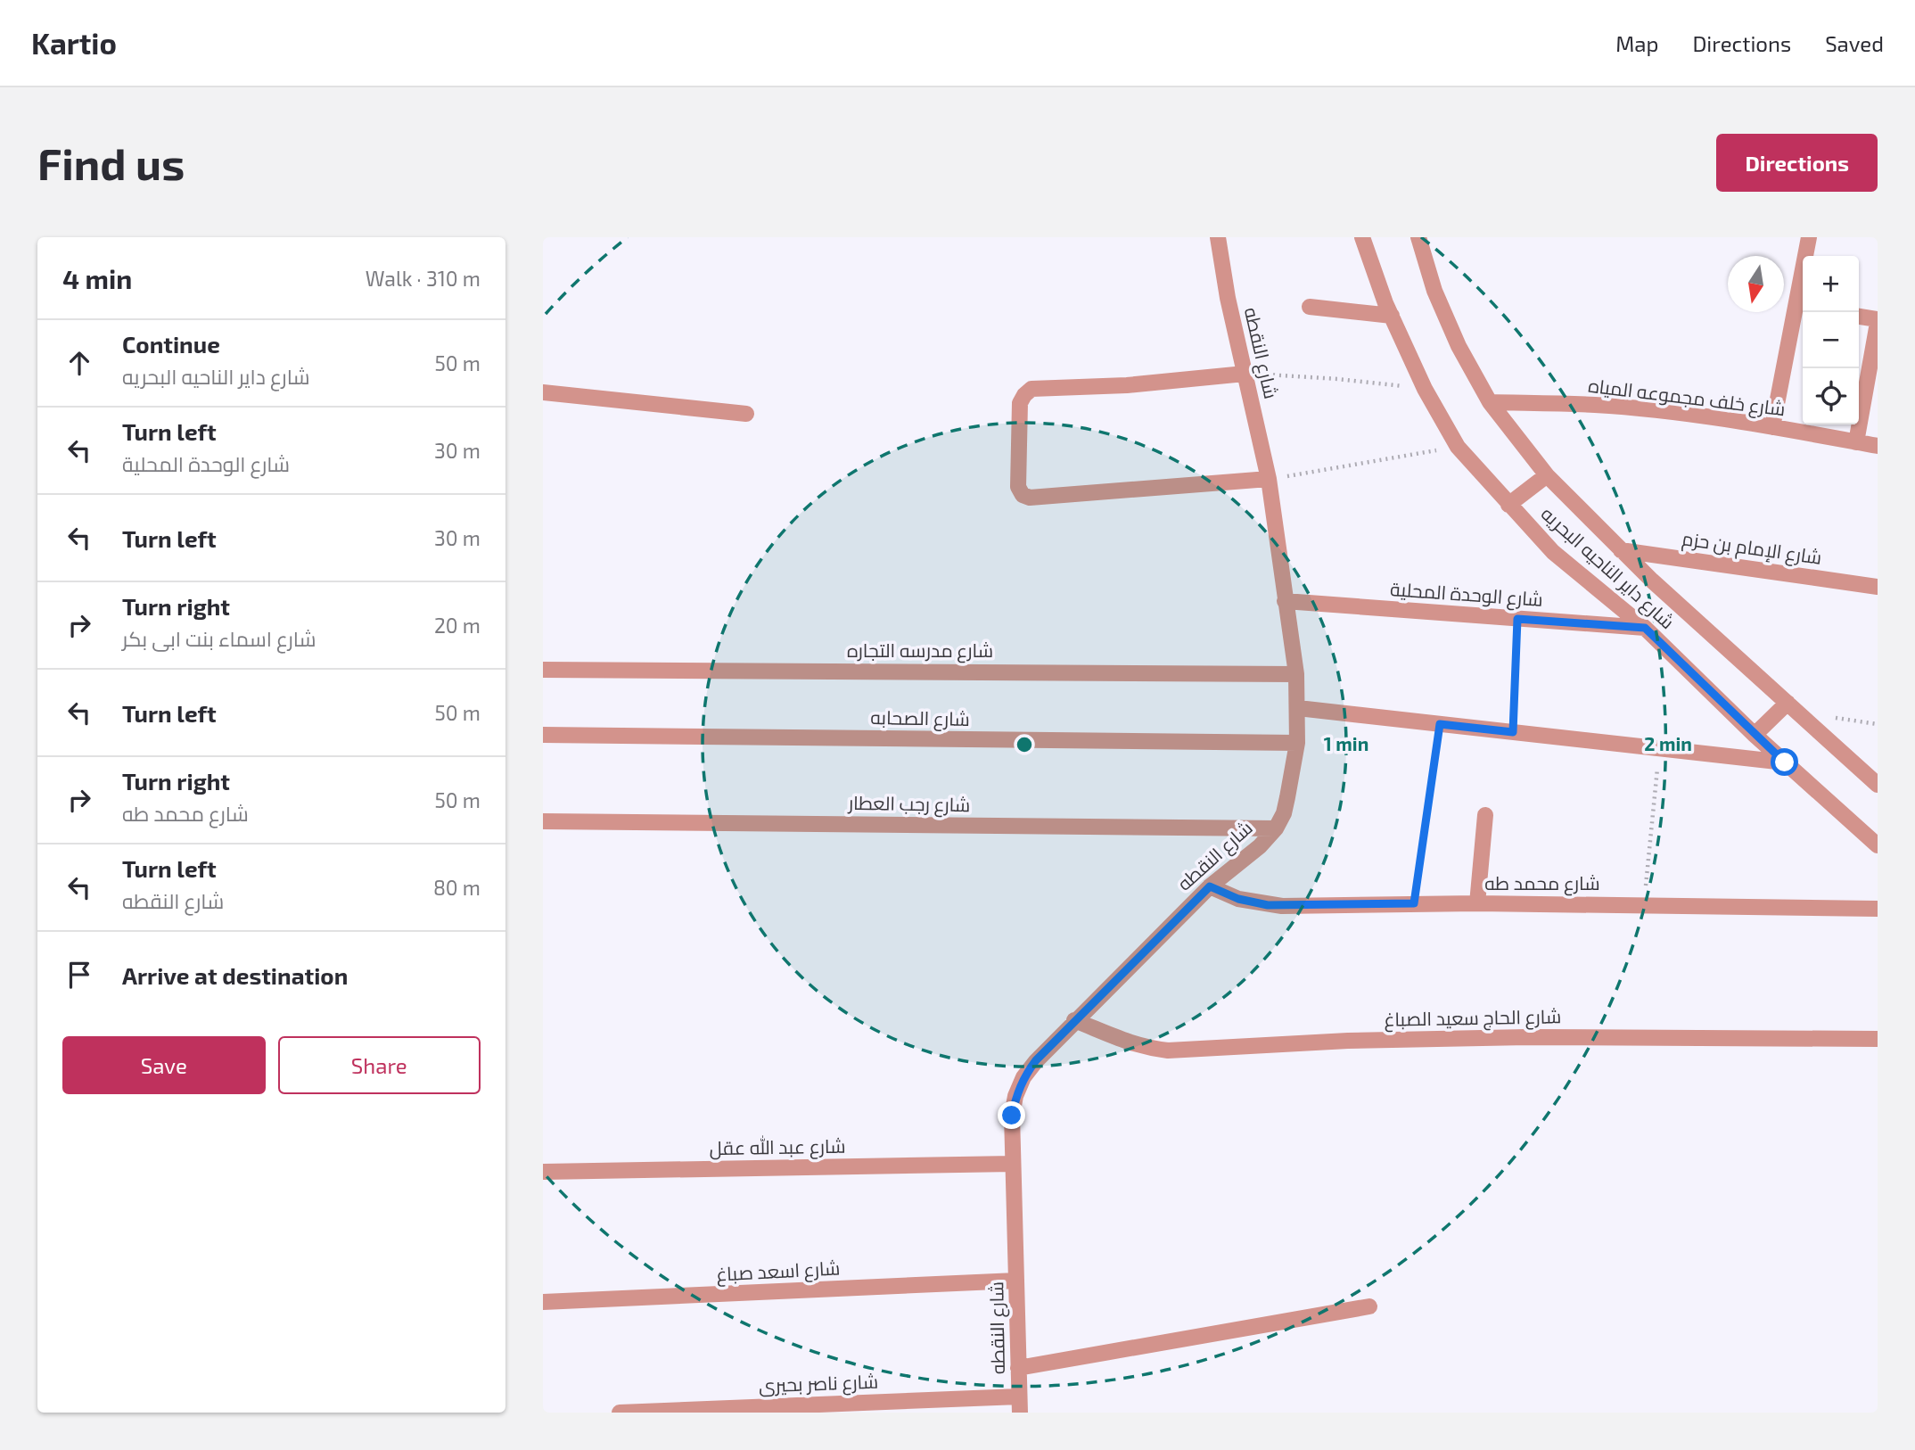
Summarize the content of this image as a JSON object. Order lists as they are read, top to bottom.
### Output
{
  "streets": {
    "street": [
      "شارع النقطه",
      "شارع خلف مجموعه المياه",
      "شارع الإمام بن حزم",
      "شارع داير الناحيه البحريه",
      "شارع الوحدة المحلية",
      "شارع مدرسه التجاره",
      "شارع الصحابه",
      "شارع رجب العطار",
      "شارع محمد طه",
      "شارع الحاج سعيد الصباغ",
      "شارع عبد الله عقل",
      "شارع اسعد صباغ",
      "شارع ناصر بحيرى"
    ]
  },
  "crossings": [
    ["شارع النقطه", "شارع الوحدة المحلية"],
    ["شارع النقطه", "شارع مدرسه التجاره"],
    ["شارع النقطه", "شارع الصحابه"],
    ["شارع النقطه", "شارع رجب العطار"],
    ["شارع النقطه", "شارع محمد طه"],
    ["شارع النقطه", "شارع الحاج سعيد الصباغ"],
    ["شارع النقطه", "شارع عبد الله عقل"],
    ["شارع النقطه", "شارع اسعد صباغ"],
    ["شارع النقطه", "شارع ناصر بحيرى"],
    ["شارع خلف مجموعه المياه", "شارع داير الناحيه البحريه"],
    ["شارع الإمام بن حزم", "شارع داير الناحيه البحريه"],
    ["شارع داير الناحيه البحريه", "شارع الوحدة المحلية"]
  ],
  "north": "bottom",
  "page": {
    "header": "Kartio",
    "nav": ["Map", "Directions", "Saved"],
    "buttons": [
      "Directions",
      ["Save", "Share"]
    ],
    "title": "Find us",
    "heading": ["4 min", "Walk · 310 m"],
    "map_buttons": ["+", "−"],
    "list": [
      ["Continue", "شارع داير الناحيه البحريه", "50 m"],
      ["Turn left", "شارع الوحدة المحلية", "30 m"],
      ["Turn left", "30 m"],
      ["Turn right", "شارع اسماء بنت ابى بكر", "20 m"],
      ["Turn left", "50 m"],
      ["Turn right", "شارع محمد طه", "50 m"],
      ["Turn left", "شارع النقطه", "80 m"],
      "Arrive at destination"
    ]
  },
  "rings": ["1 min", "2 min"]
}
